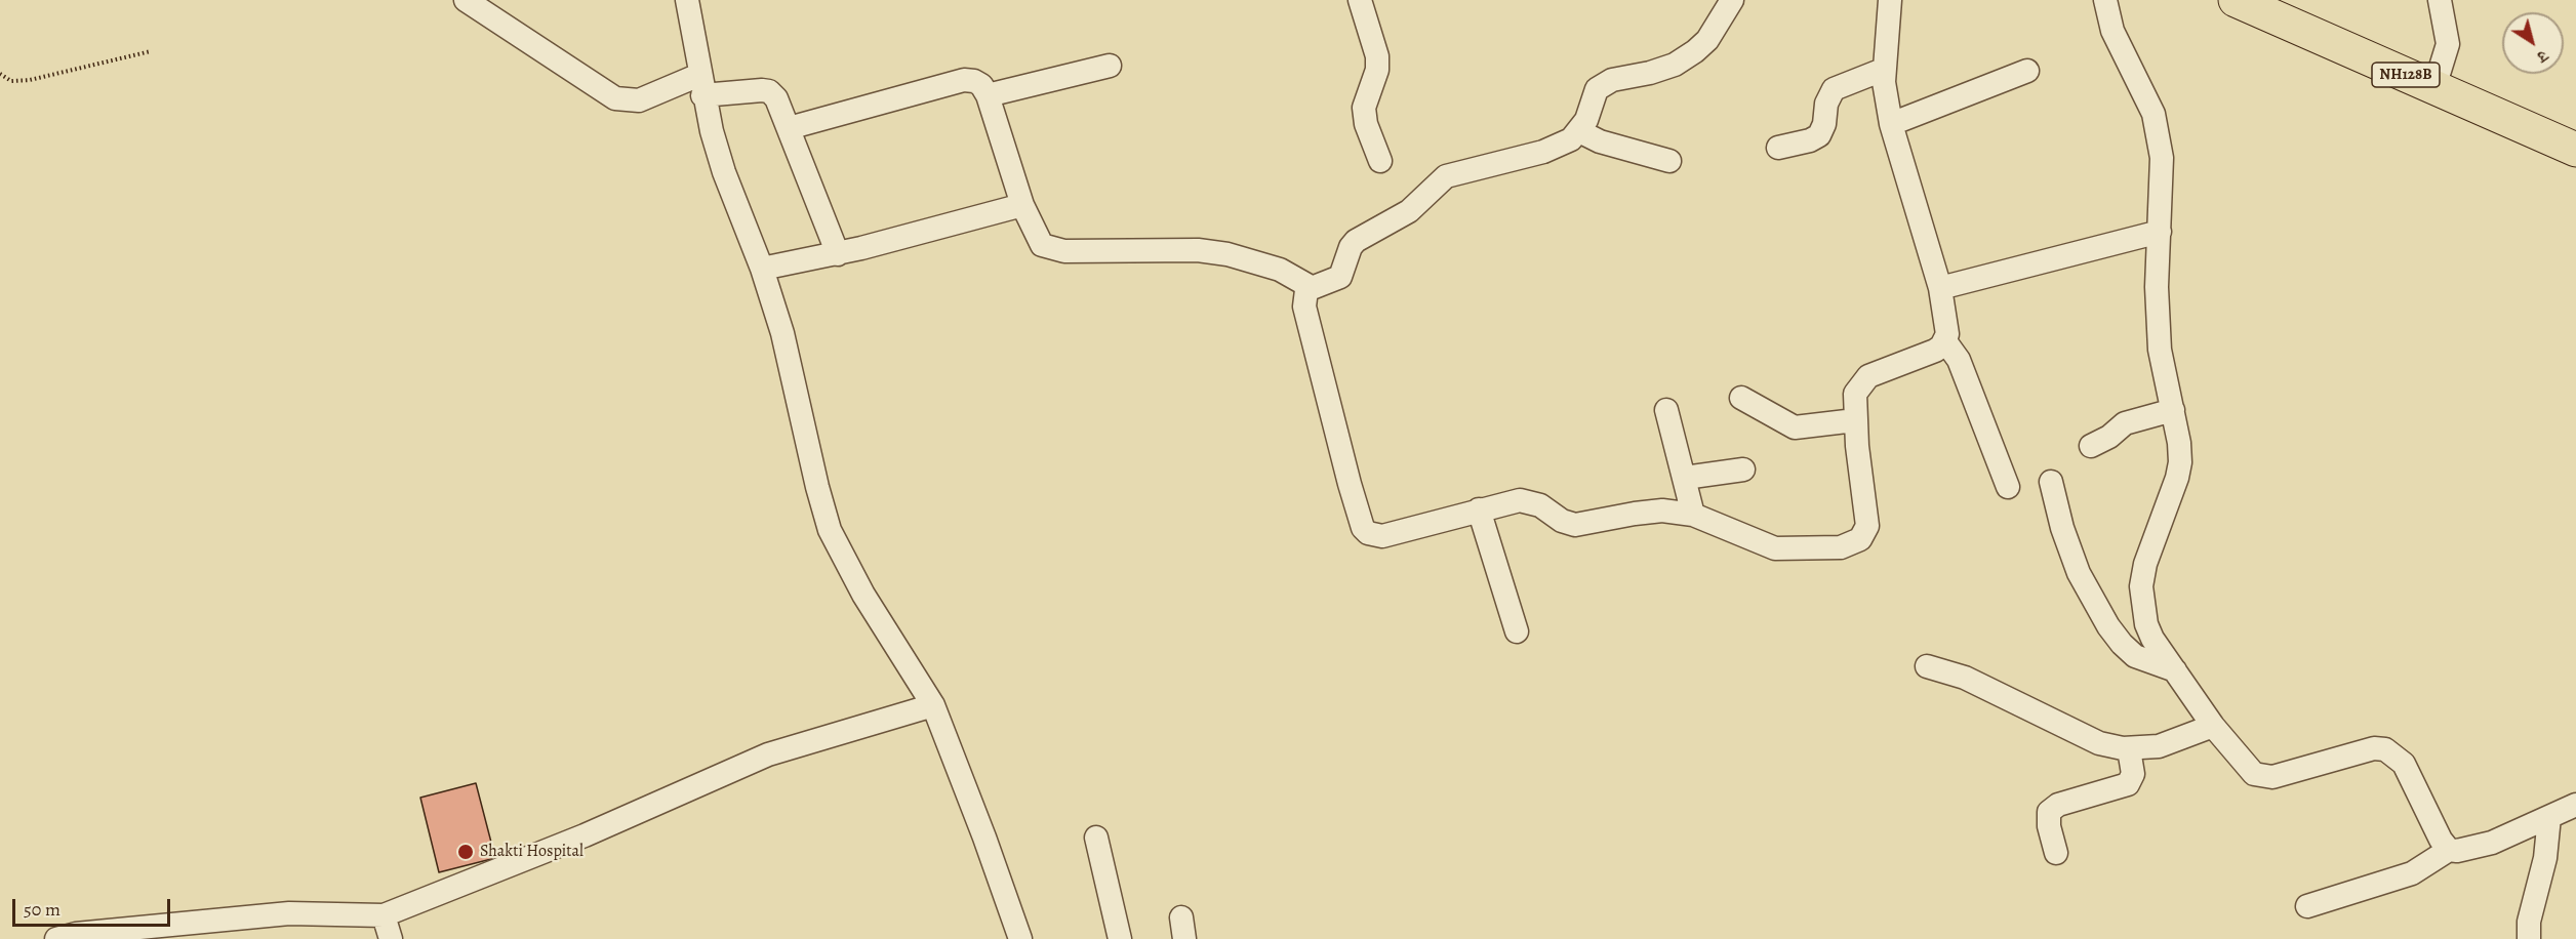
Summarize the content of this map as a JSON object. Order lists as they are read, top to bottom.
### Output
{
  "streets": {
    "highway": ["NH128B"]
  },
  "places": ["Shakti Hospital"],
  "scale_bar": "50 m",
  "north": "bottom right"
}
